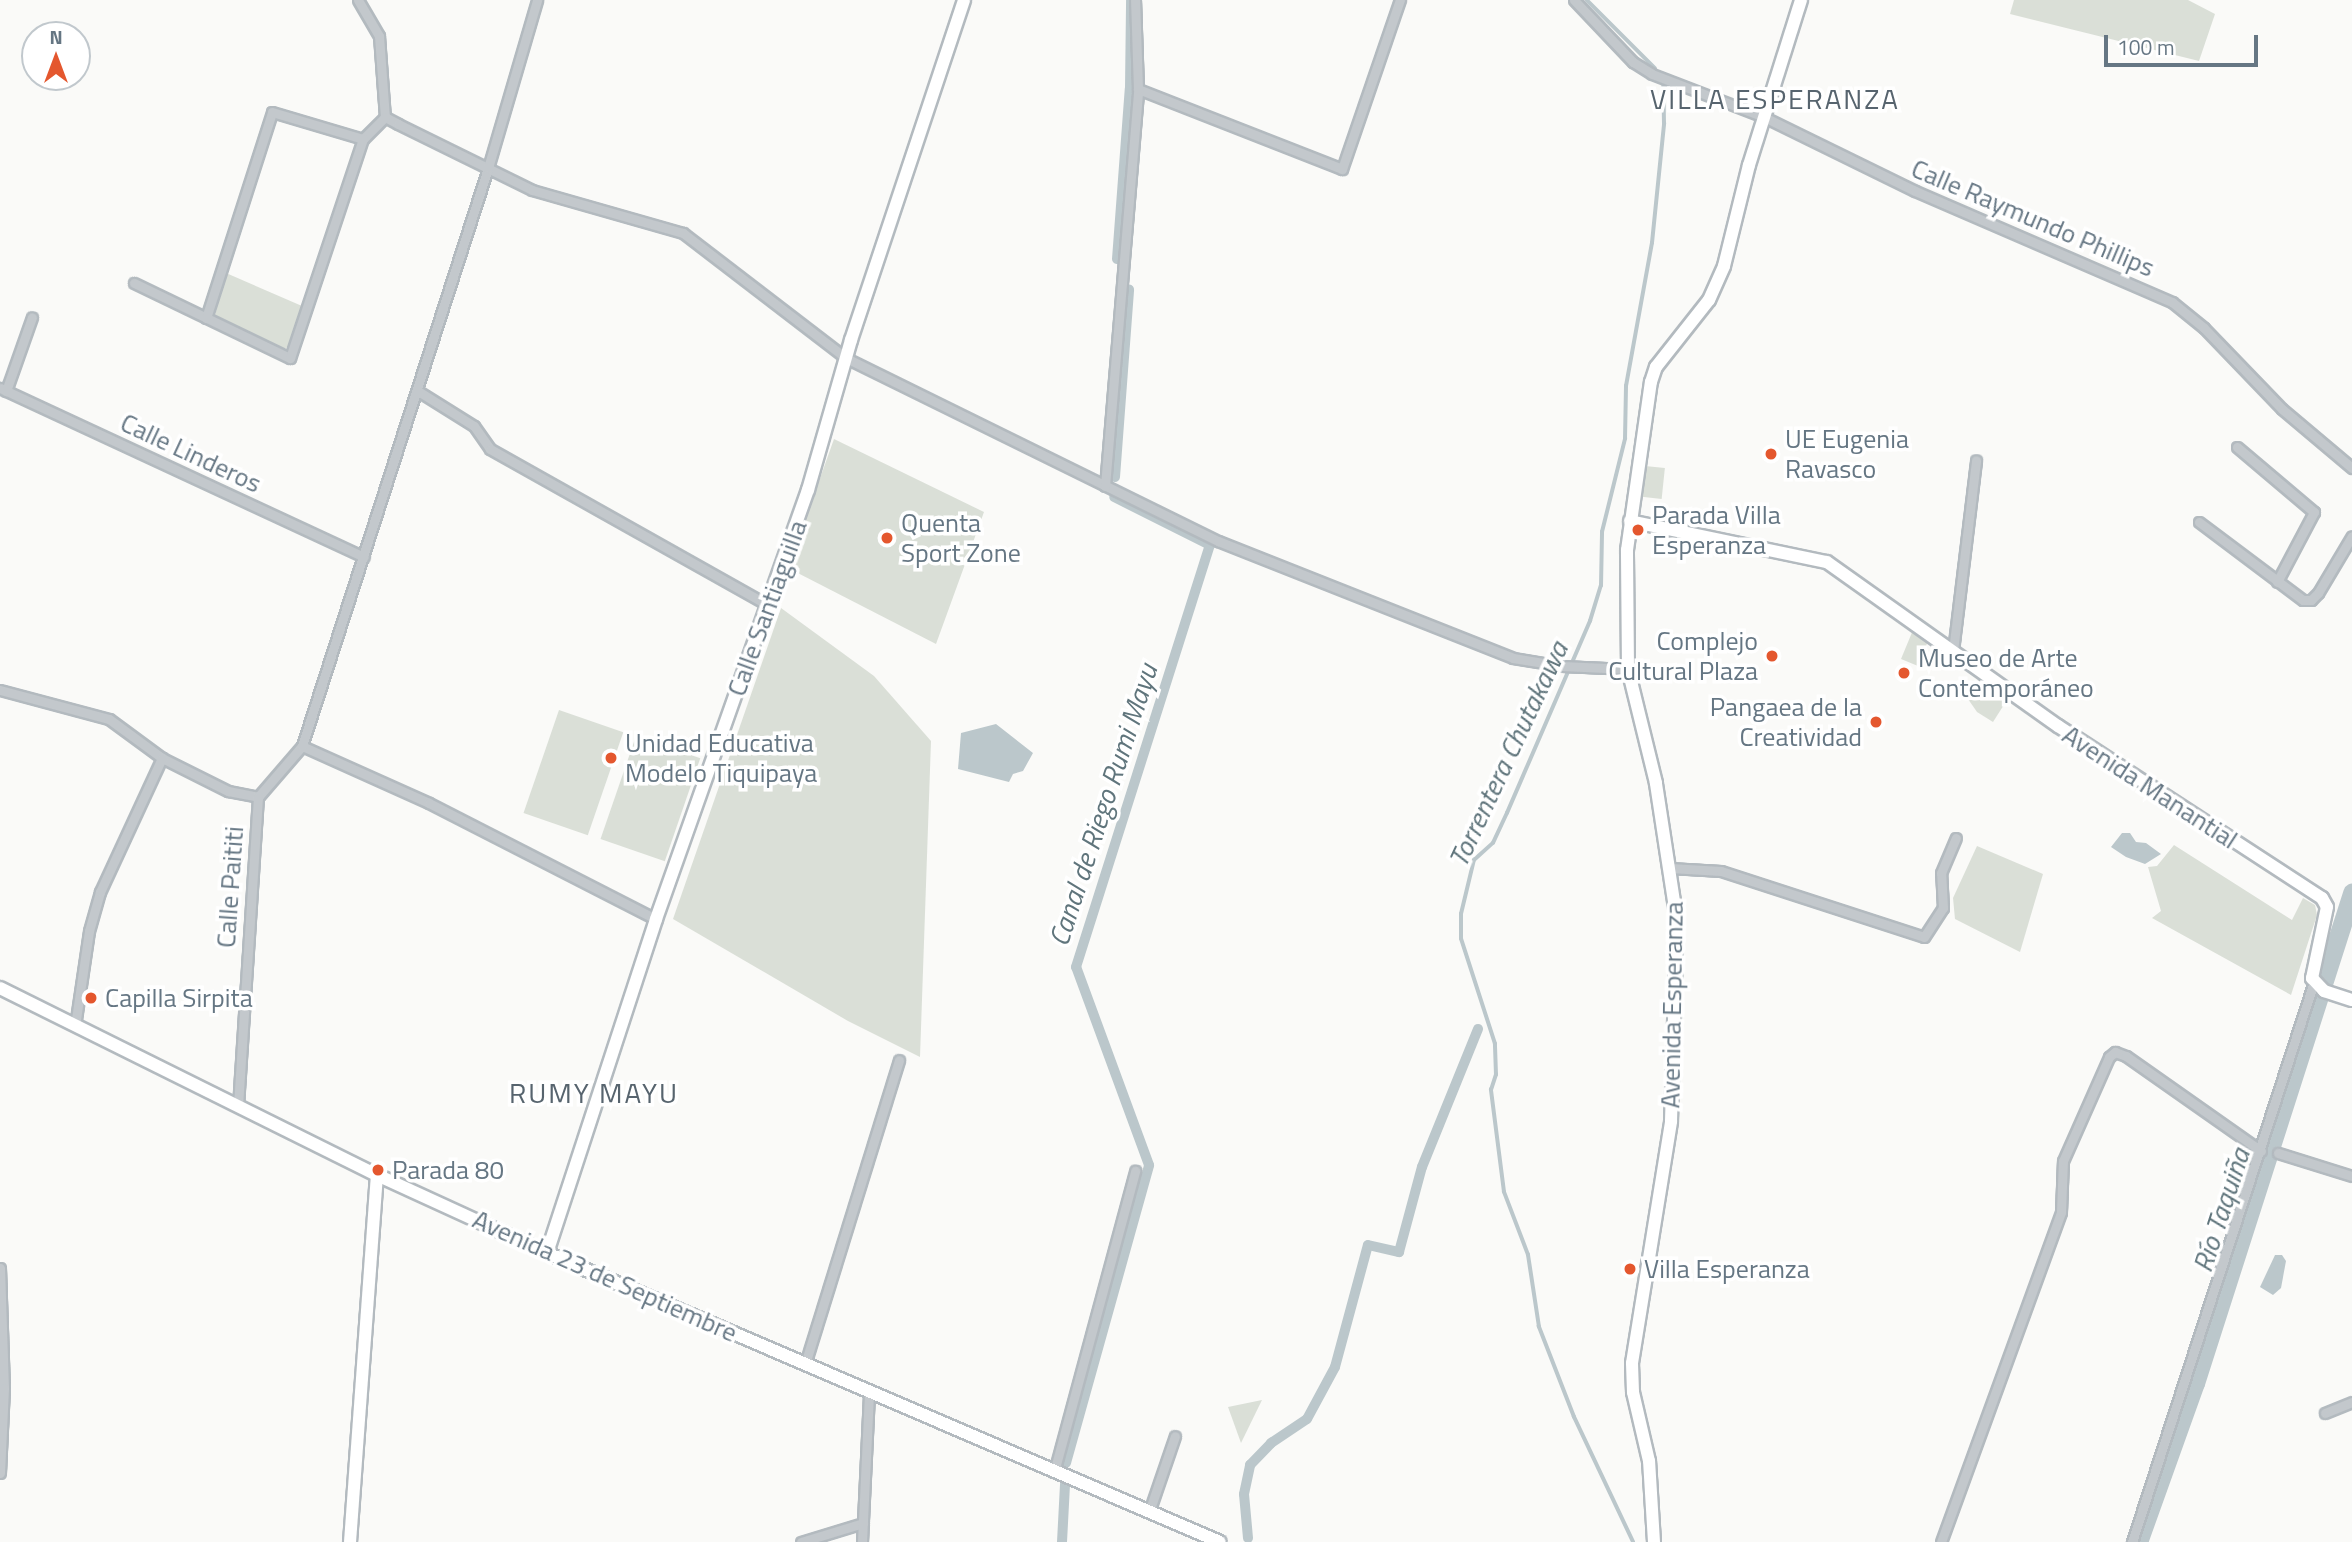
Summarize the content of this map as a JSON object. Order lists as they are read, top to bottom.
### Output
{
  "streets": {
    "main road": [
      "Calle Santiaguilla",
      "Avenida Manantial",
      "Avenida Esperanza",
      "Avenida 23 de Septiembre"
    ],
    "street": ["Calle Raymundo Phillips", "Calle Linderos", "Calle Paititi"]
  },
  "crossings": [
    ["Calle Raymundo Phillips", "Avenida Esperanza"],
    ["Calle Santiaguilla", "Avenida 23 de Septiembre"],
    ["Avenida Manantial", "Avenida Esperanza"],
    ["Calle Paititi", "Avenida 23 de Septiembre"]
  ],
  "districts": ["VILLA ESPERANZA", "RUMY MAYU"],
  "water": ["Torrentera Chutakawa", "Canal de Riego Rumi Mayu", "Río Taquiña"],
  "places": [
    "UE Eugenia Ravasco",
    "Parada Villa Esperanza",
    "Quenta Sport Zone",
    "Complejo Cultural Plaza",
    "Museo de Arte Contemporáneo",
    "Pangaea de la Creatividad",
    "Unidad Educativa Modelo Tiquipaya",
    "Capilla Sirpita",
    "Parada 80",
    "Villa Esperanza"
  ],
  "scale_bar": "100 m",
  "north": "top"
}
